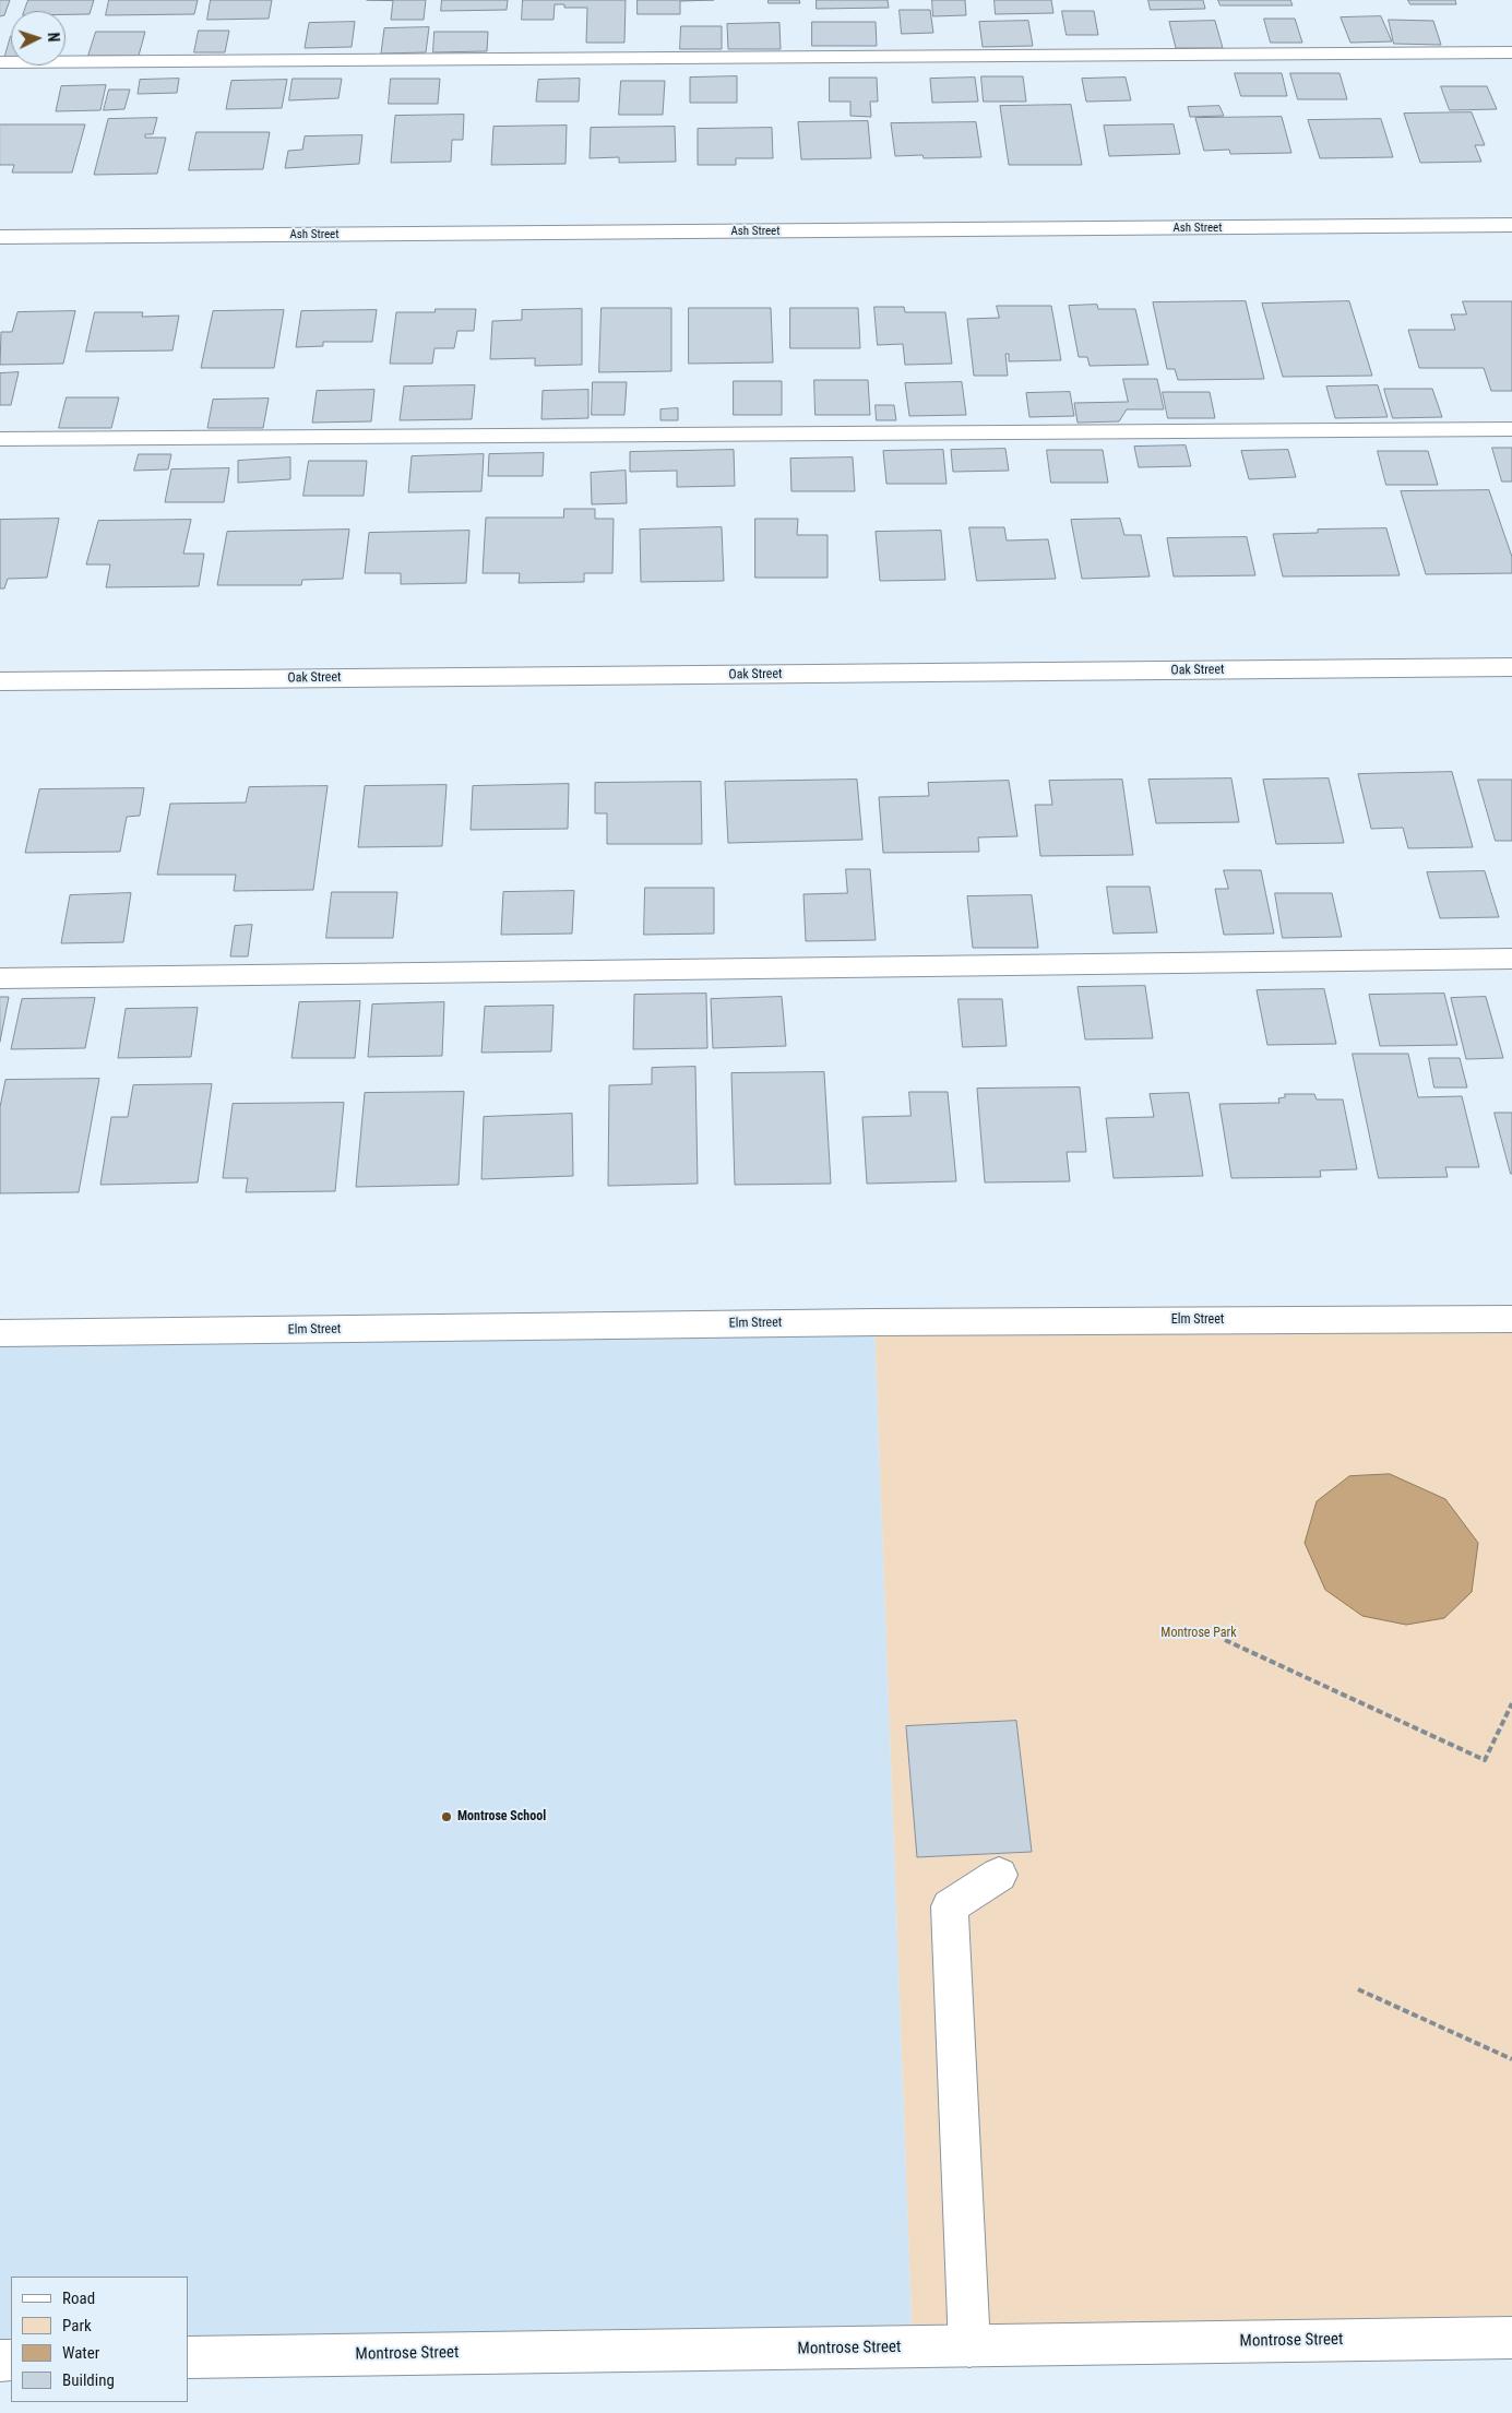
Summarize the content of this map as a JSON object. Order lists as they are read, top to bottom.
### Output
{
  "streets": {
    "street": [
      "Ash Street",
      "Oak Street",
      "Elm Street",
      "Montrose Street"
    ]
  },
  "parks": ["Montrose Park"],
  "places": ["Montrose School"],
  "legend": [
    "Road",
    "Park",
    "Water",
    "Building"
  ],
  "north": "right"
}
